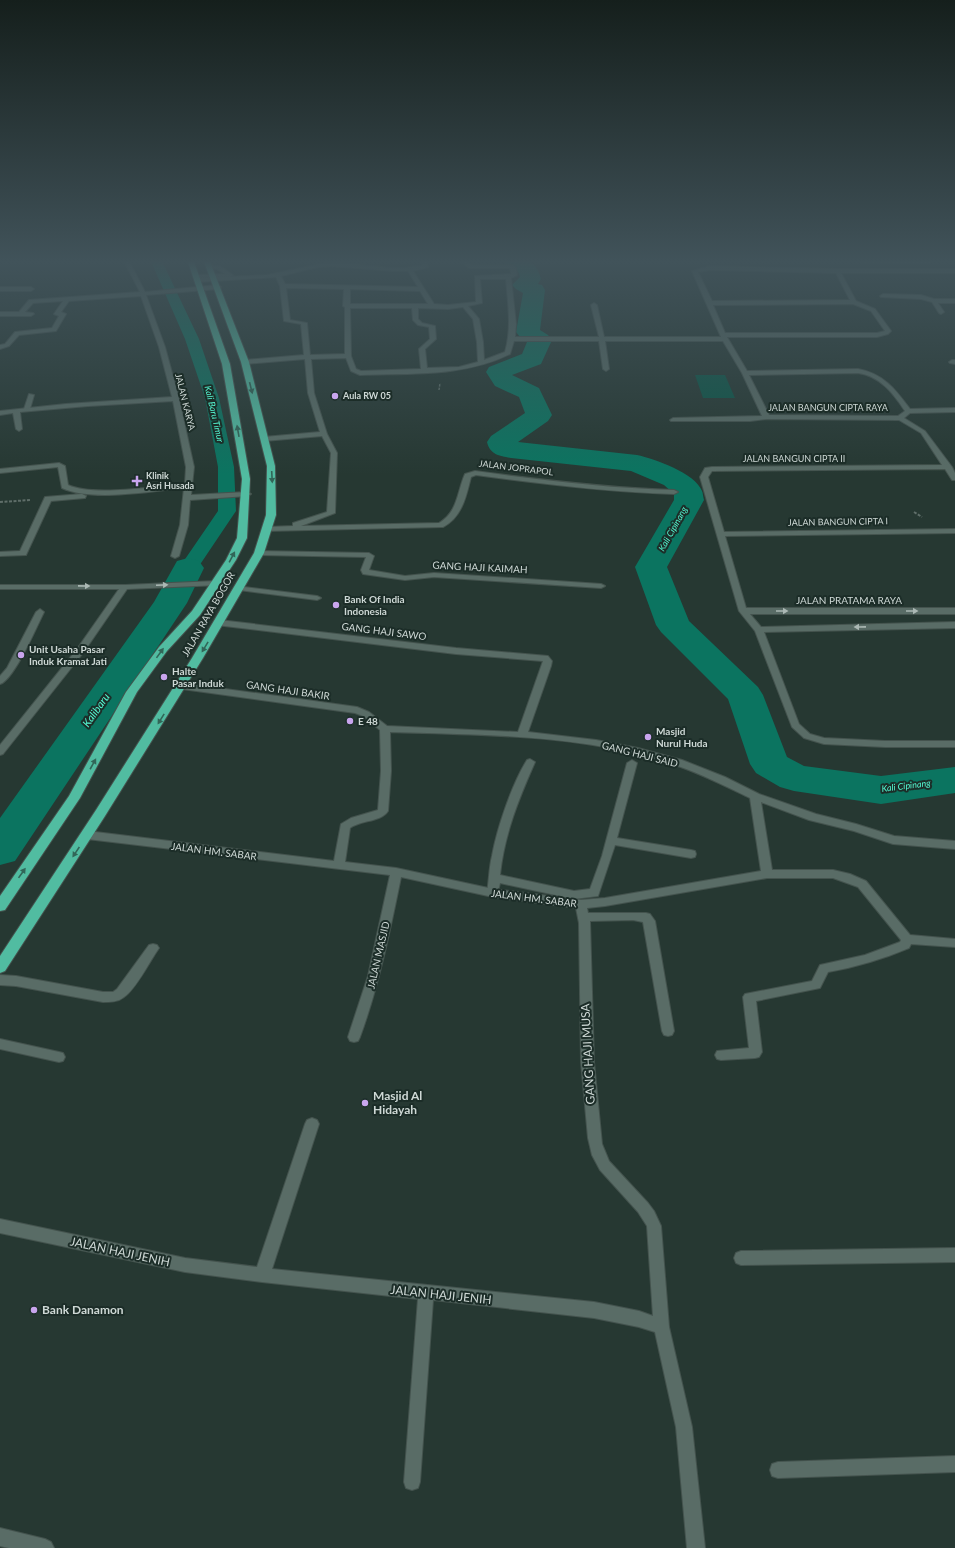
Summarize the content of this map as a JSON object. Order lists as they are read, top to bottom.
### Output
{
  "streets": {
    "highway": ["JALAN RAYA BOGOR"],
    "street": [
      "JALAN KARYA",
      "JALAN BANGUN CIPTA RAYA",
      "JALAN BANGUN CIPTA II",
      "JALAN JOPRAPOL",
      "JALAN BANGUN CIPTA I",
      "GANG HAJI KAIMAH",
      "JALAN PRATAMA RAYA",
      "GANG HAJI SAWO",
      "GANG HAJI BAKIR",
      "GANG HAJI SAID",
      "JALAN HM. SABAR",
      "JALAN MASJID",
      "GANG HAJI MUSA",
      "JALAN HAJI JENIH"
    ]
  },
  "crossings": [
    ["JALAN BANGUN CIPTA RAYA", "JALAN BANGUN CIPTA II"],
    ["JALAN BANGUN CIPTA II", "JALAN BANGUN CIPTA I"],
    ["JALAN JOPRAPOL", "JALAN RAYA BOGOR"],
    ["GANG HAJI KAIMAH", "JALAN RAYA BOGOR"],
    ["JALAN RAYA BOGOR", "GANG HAJI SAWO"],
    ["JALAN RAYA BOGOR", "GANG HAJI BAKIR"],
    ["JALAN RAYA BOGOR", "JALAN HM. SABAR"],
    ["GANG HAJI SAWO", "GANG HAJI SAID"],
    ["GANG HAJI BAKIR", "GANG HAJI SAID"],
    ["JALAN HM. SABAR", "JALAN MASJID"],
    ["JALAN HM. SABAR", "GANG HAJI MUSA"],
    ["GANG HAJI MUSA", "JALAN HAJI JENIH"]
  ],
  "water": ["Kali Baru Timur", "Kali Cipinang", "Kalibaru"],
  "places": {
    "other": [
      "Aula RW 05",
      "Bank Of India Indonesia",
      "Unit Usaha Pasar Induk Kramat Jati",
      "Halte Pasar Induk",
      "E 48",
      "Masjid Nurul Huda",
      "Masjid Al Hidayah",
      "Bank Danamon"
    ],
    "health": ["Klinik Asri Husada"]
  }
}
